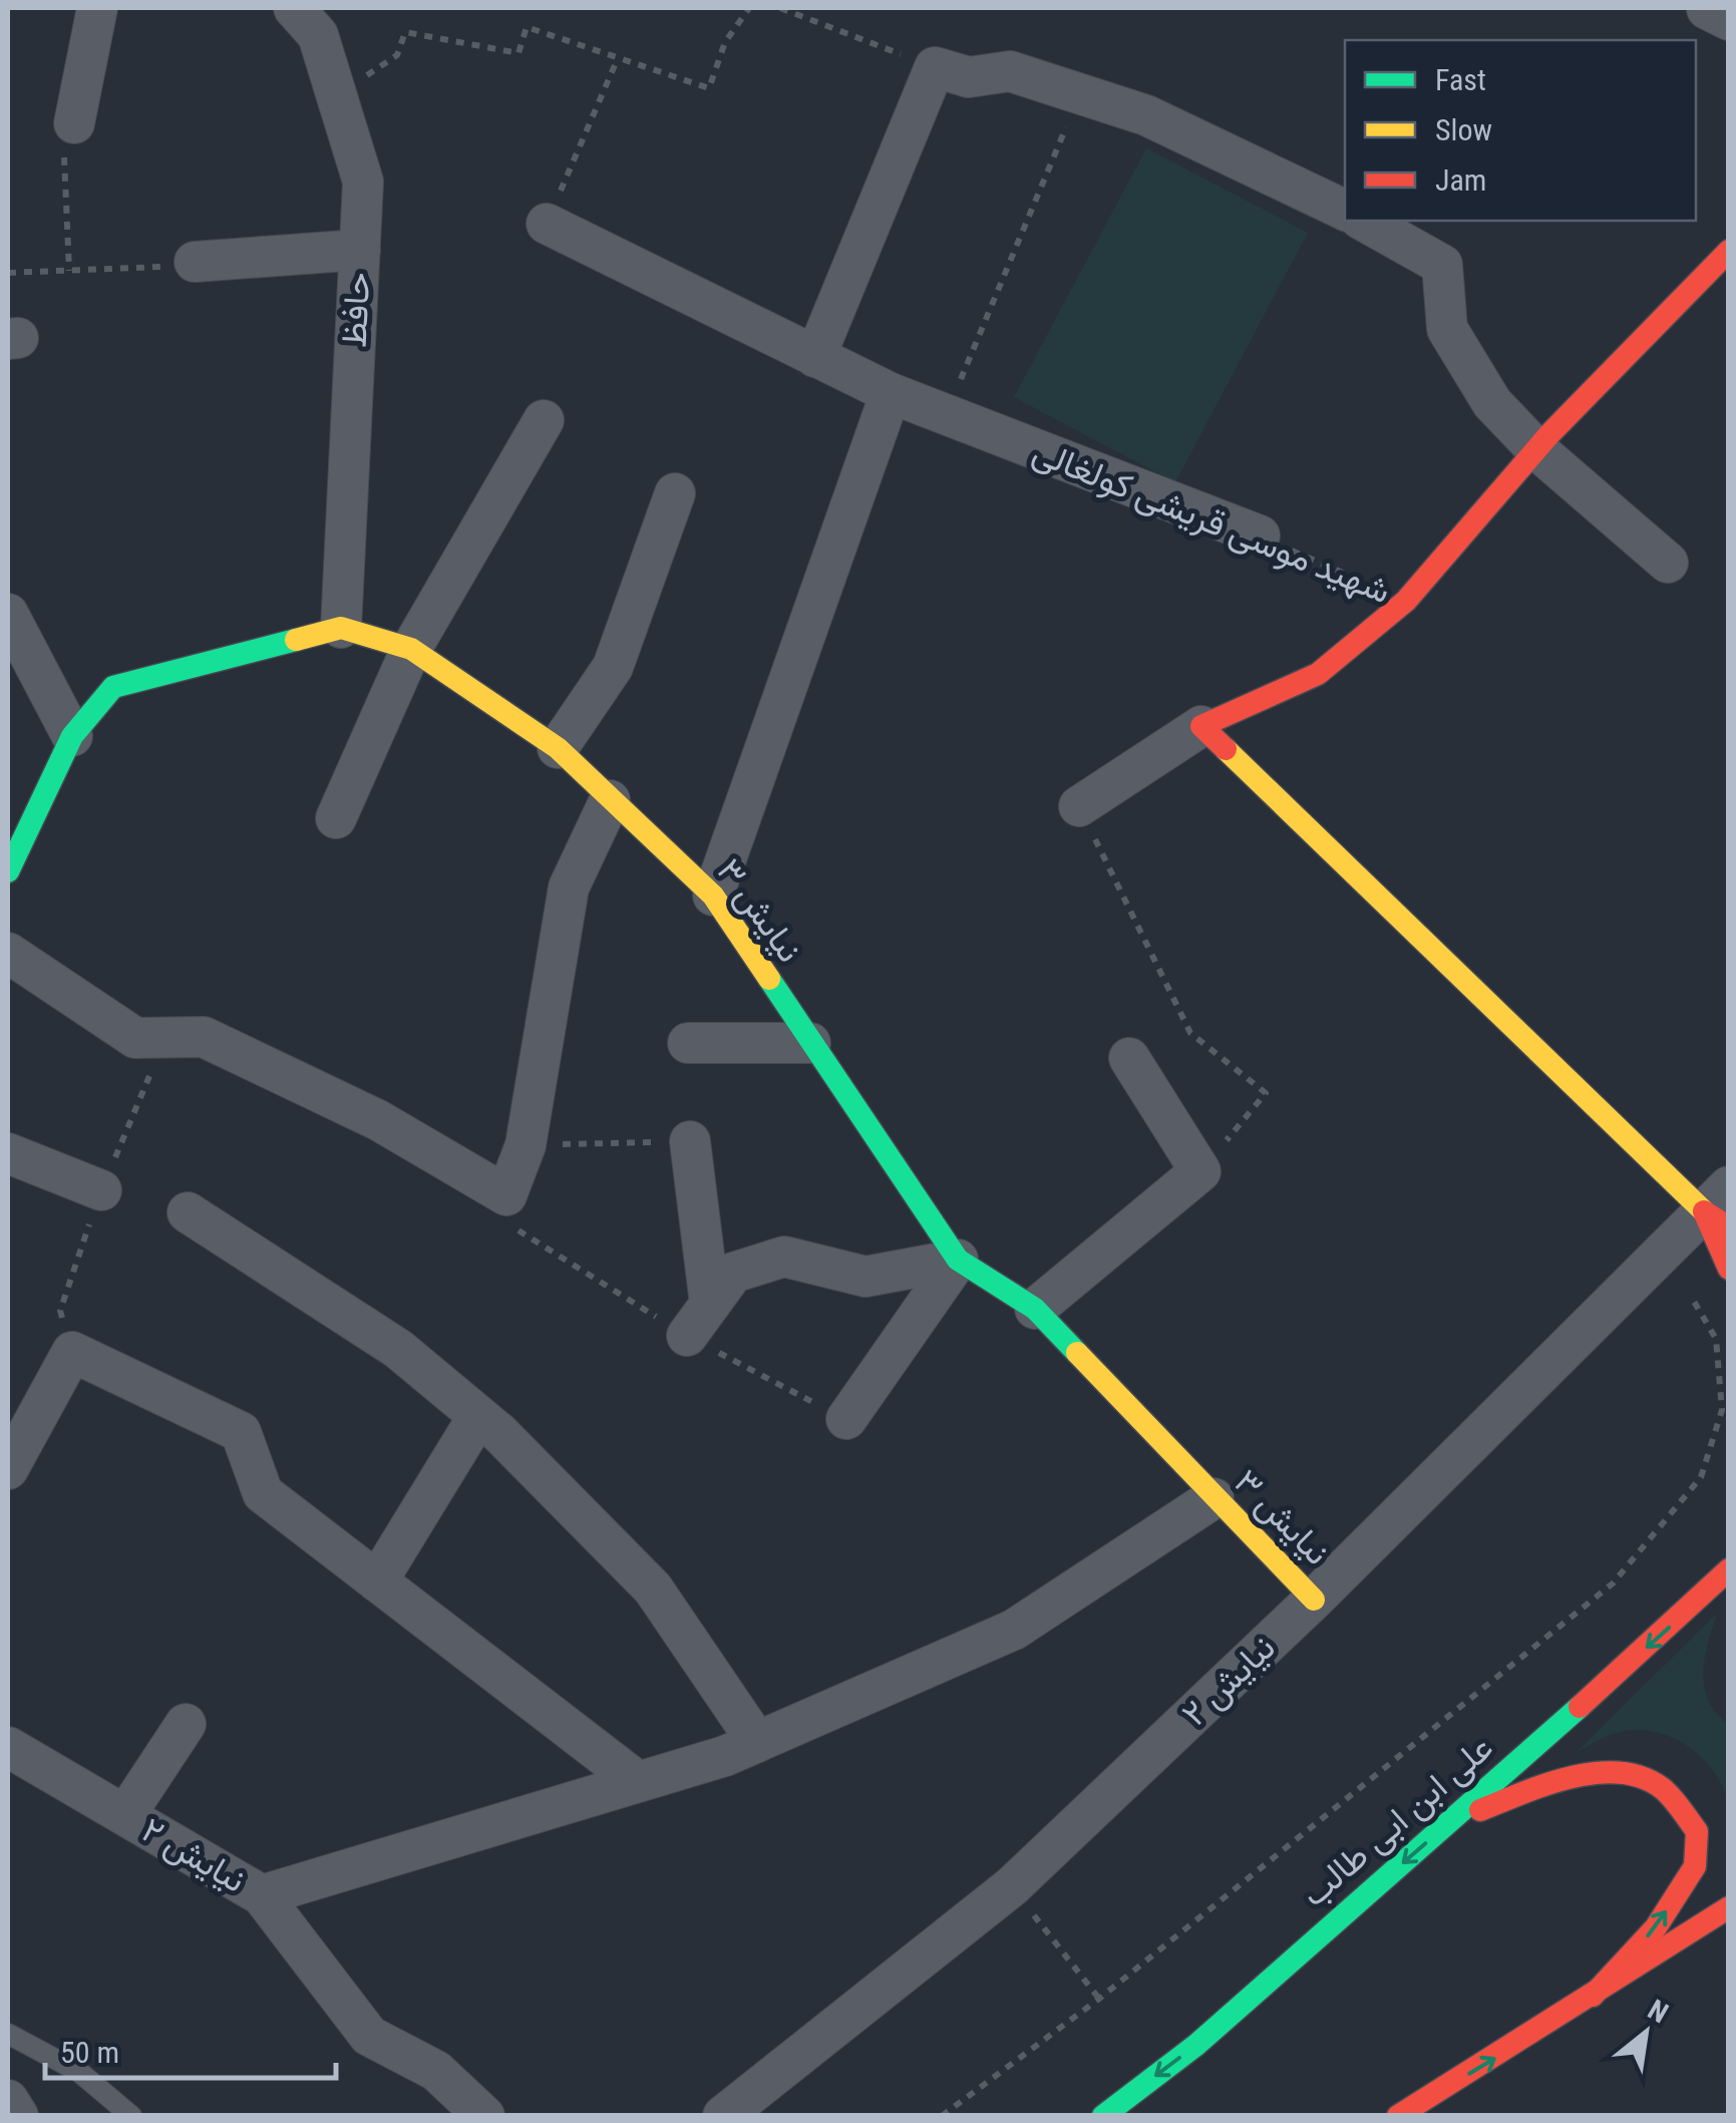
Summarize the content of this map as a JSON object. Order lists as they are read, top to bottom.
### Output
{
  "streets": {
    "street": [
      "حافظ",
      "شهید موسی قریشی کولغالی",
      "نیایش ۳",
      "نیایش ۲",
      "علی ابن ابی طالب"
    ]
  },
  "crossings": [
    ["حافظ", "نیایش ۳"],
    ["نیایش ۳", "نیایش ۲"]
  ],
  "one_way": ["علی ابن ابی طالب"],
  "legend": ["Fast", "Slow", "Jam"],
  "scale_bar": "50 m",
  "north": "top right"
}
